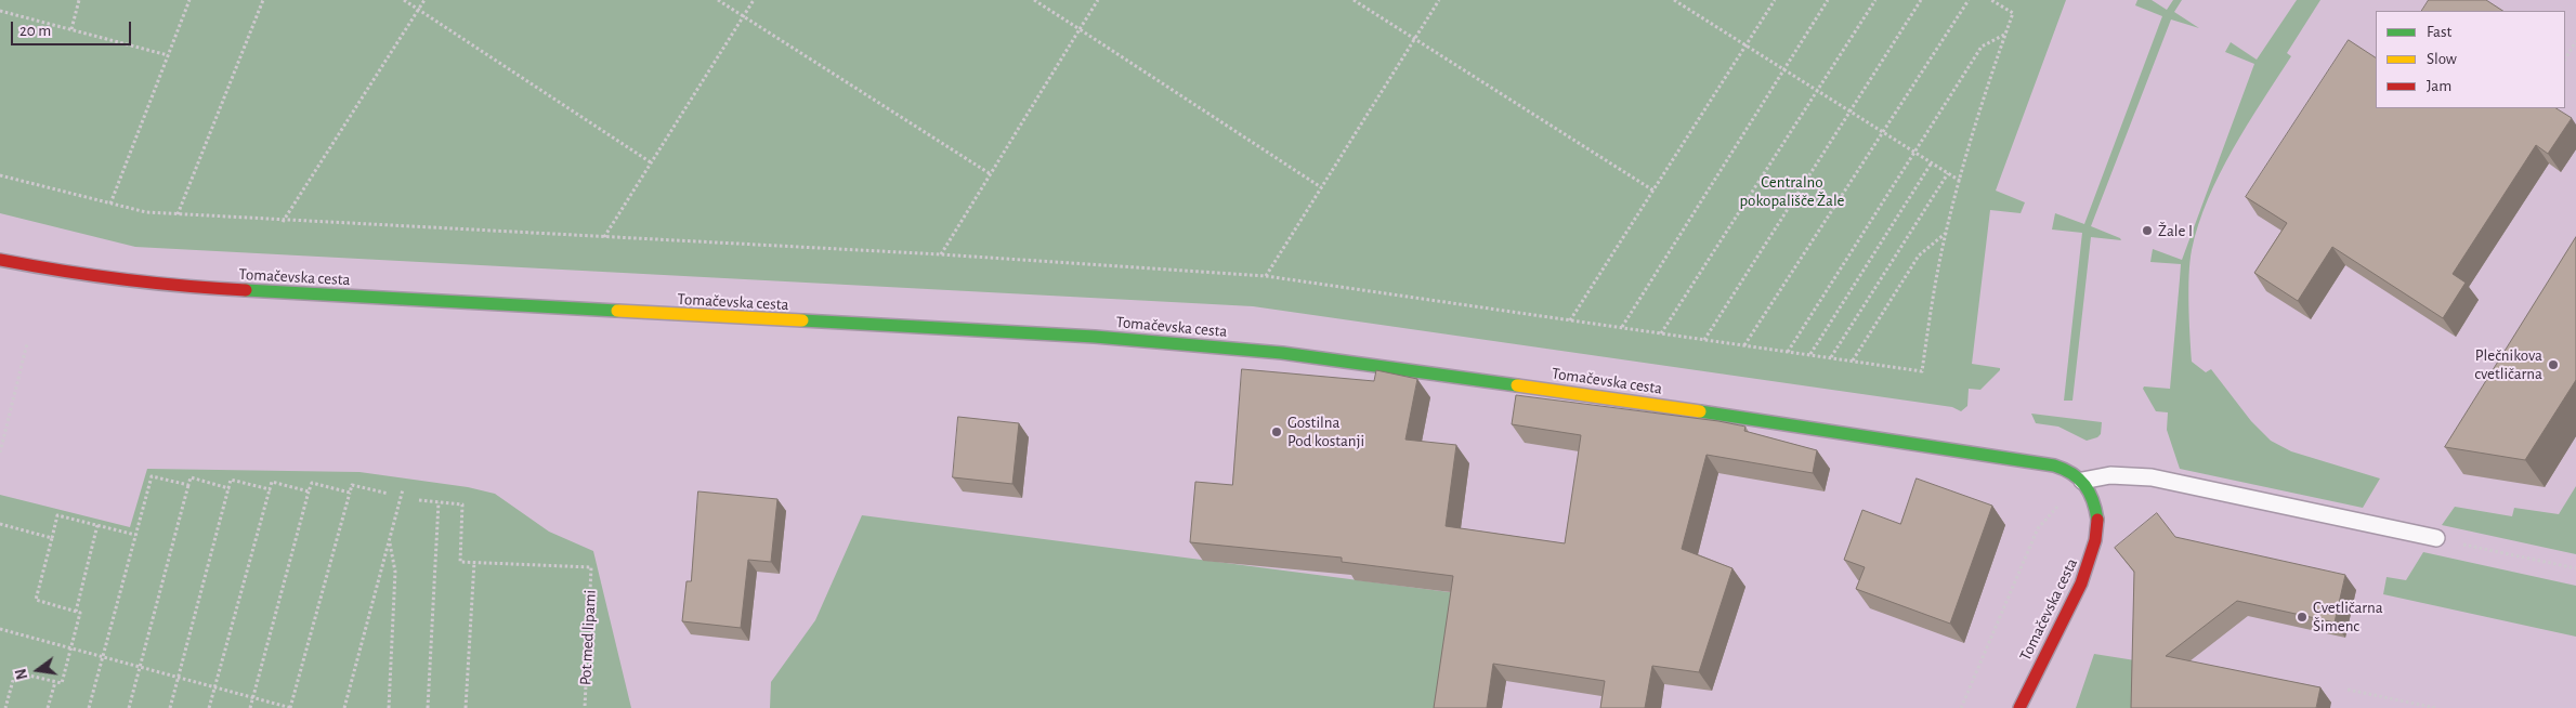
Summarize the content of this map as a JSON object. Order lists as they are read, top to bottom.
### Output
{
  "streets": {
    "street": ["Tomačevska cesta"],
    "path": ["Pot med lipami"]
  },
  "parks": ["Centralno pokopališče Žale"],
  "places": [
    "Žale I",
    "Plečnikova cvetličarna",
    "Gostilna Pod kostanji",
    "Cvetličarna Šimenc"
  ],
  "legend": ["Fast", "Slow", "Jam"],
  "scale_bar": "20 m",
  "north": "left"
}
